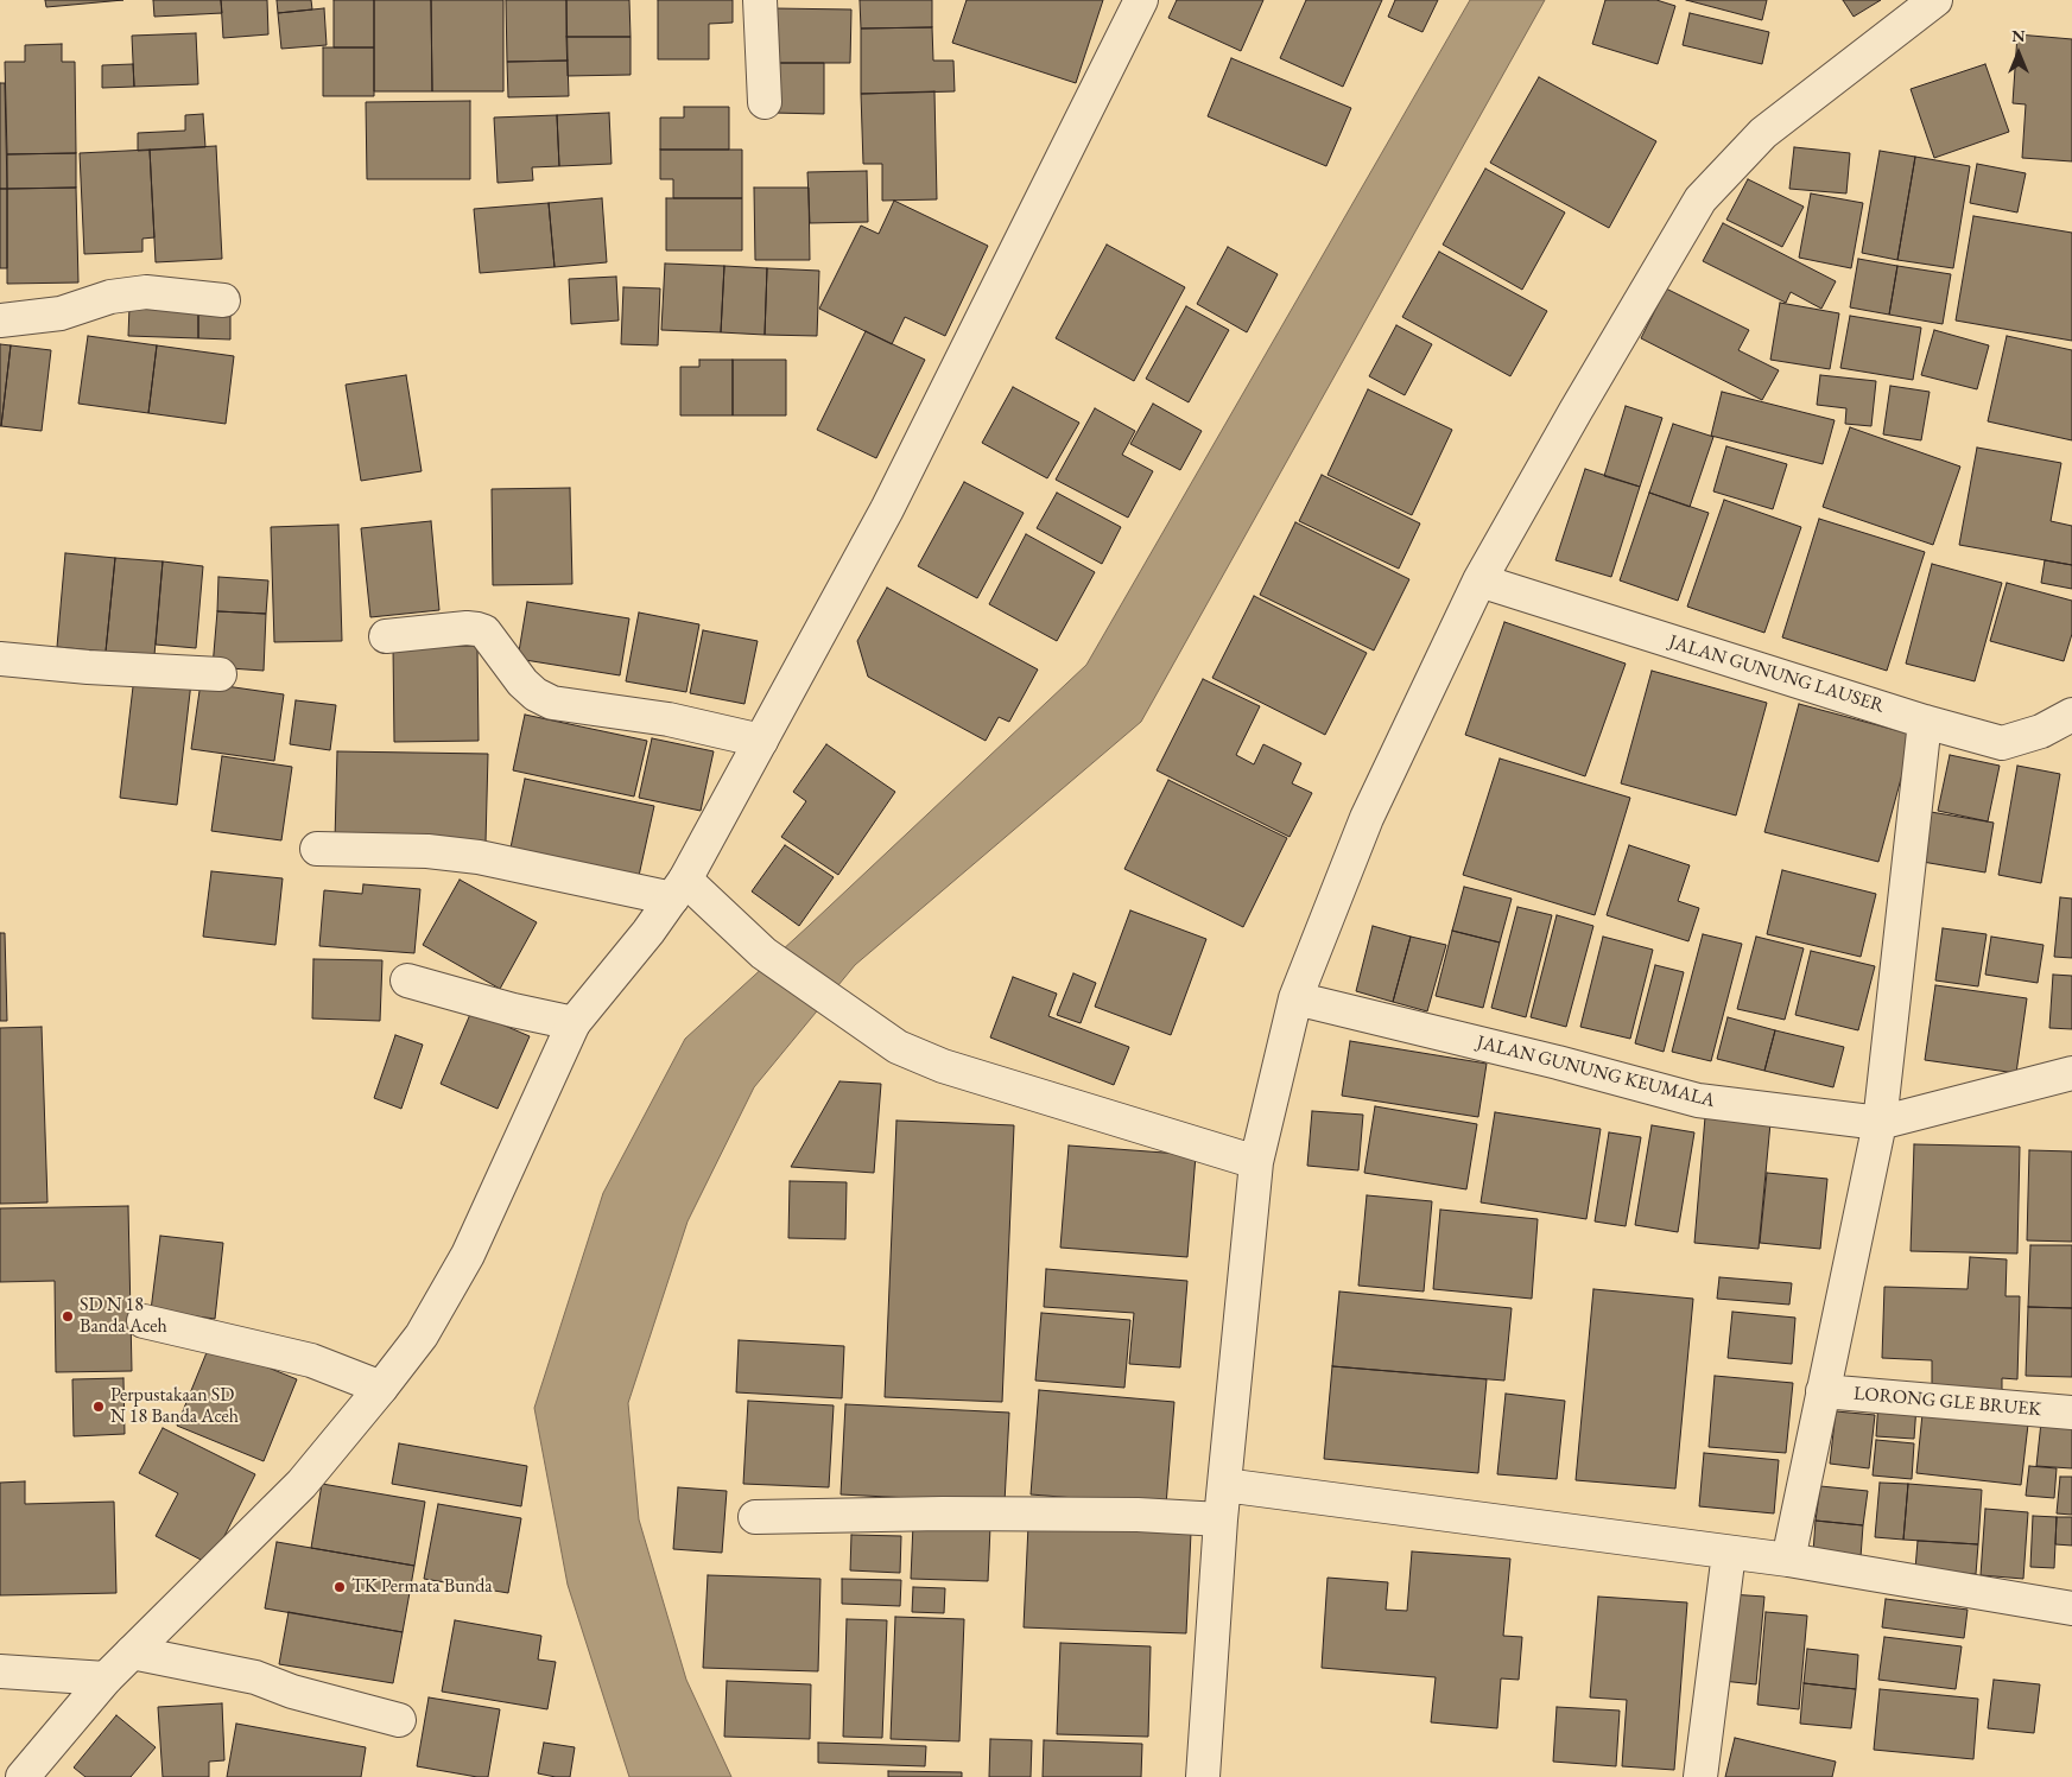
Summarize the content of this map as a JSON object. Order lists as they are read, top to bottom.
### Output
{
  "streets": {
    "street": ["JALAN GUNUNG LAUSER", "JALAN GUNUNG KEUMALA", "LORONG GLE BRUEK"]
  },
  "places": ["SD N 18 Banda Aceh", "Perpustakaan SD N 18 Banda Aceh", "TK Permata Bunda"],
  "north": "top"
}
